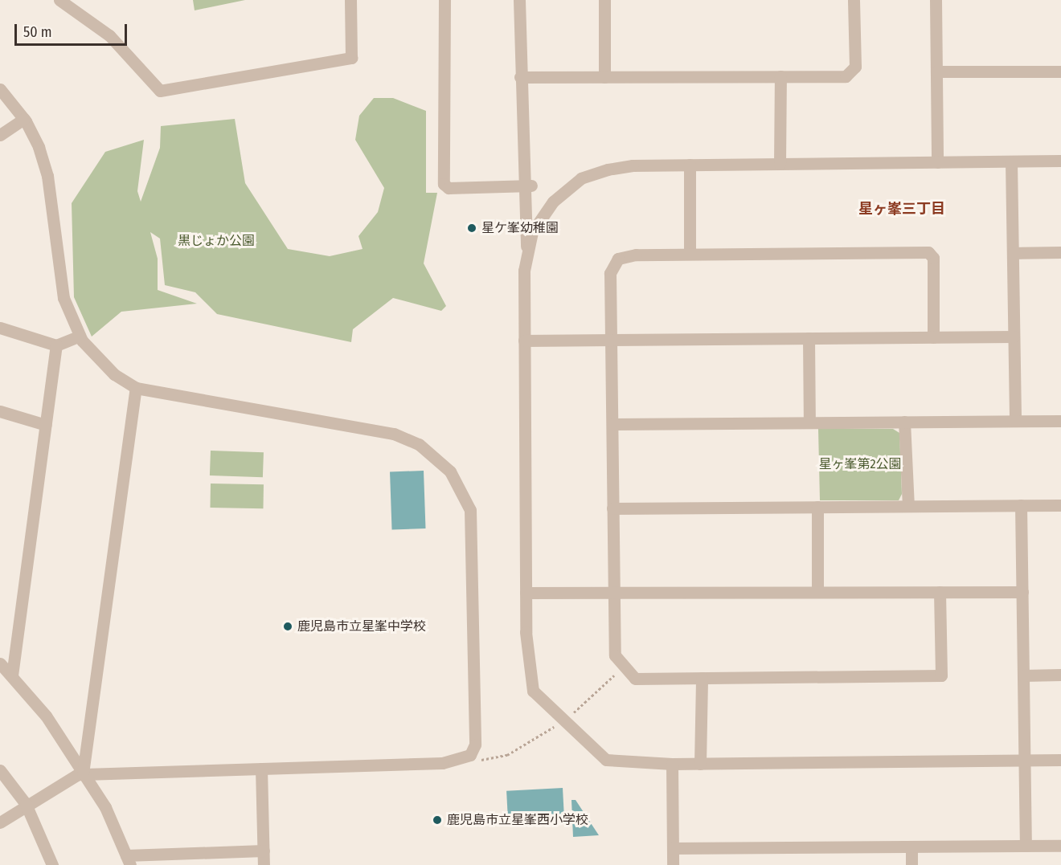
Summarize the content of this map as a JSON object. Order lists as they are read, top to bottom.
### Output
{
  "districts": ["星ヶ峯三丁目"],
  "parks": ["黒じょか公園", "星ヶ峯第2公園"],
  "places": ["星ケ峯幼稚園", "鹿児島市立星峯中学校", "鹿児島市立星峯西小学校"],
  "scale_bar": "50 m"
}
